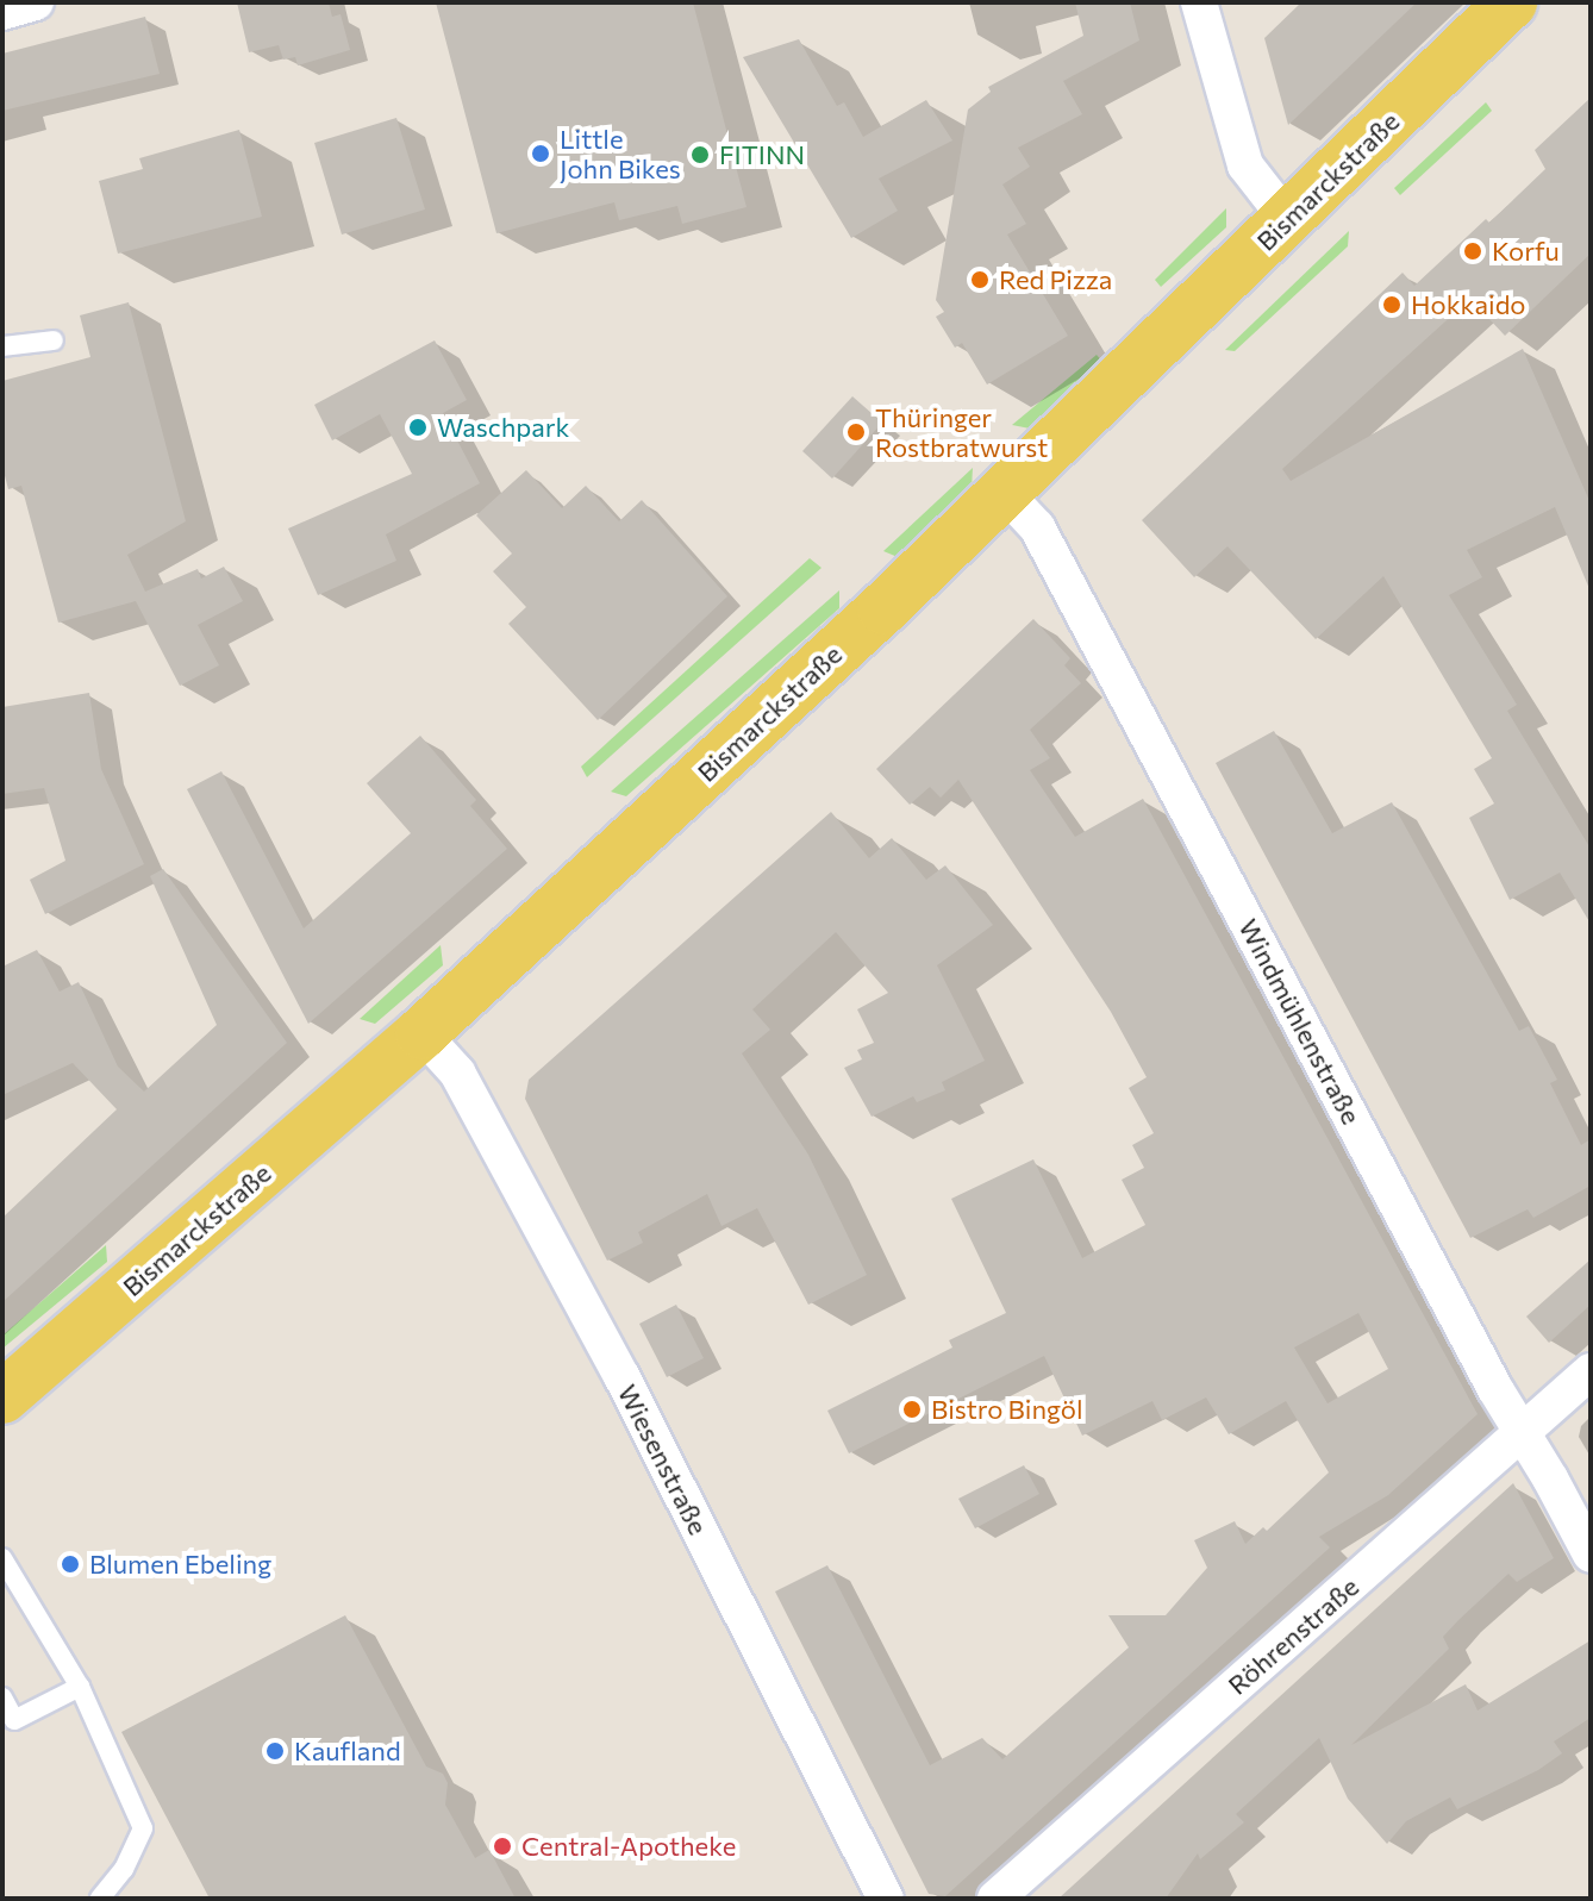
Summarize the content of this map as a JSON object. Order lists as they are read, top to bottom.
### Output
{
  "streets": {
    "main road": ["Bismarckstraße"],
    "street": ["Windmühlenstraße", "Wiesenstraße", "Röhrenstraße"]
  },
  "crossings": [
    ["Bismarckstraße", "Windmühlenstraße"],
    ["Bismarckstraße", "Wiesenstraße"],
    ["Windmühlenstraße", "Röhrenstraße"]
  ],
  "places": [
    "Little John Bikes",
    "FITINN",
    "Korfu",
    "Red Pizza",
    "Hokkaido",
    "Waschpark",
    "Thüringer Rostbratwurst",
    "Bistro Bingöl",
    "Blumen Ebeling",
    "Kaufland",
    "Central-Apotheke"
  ]
}
